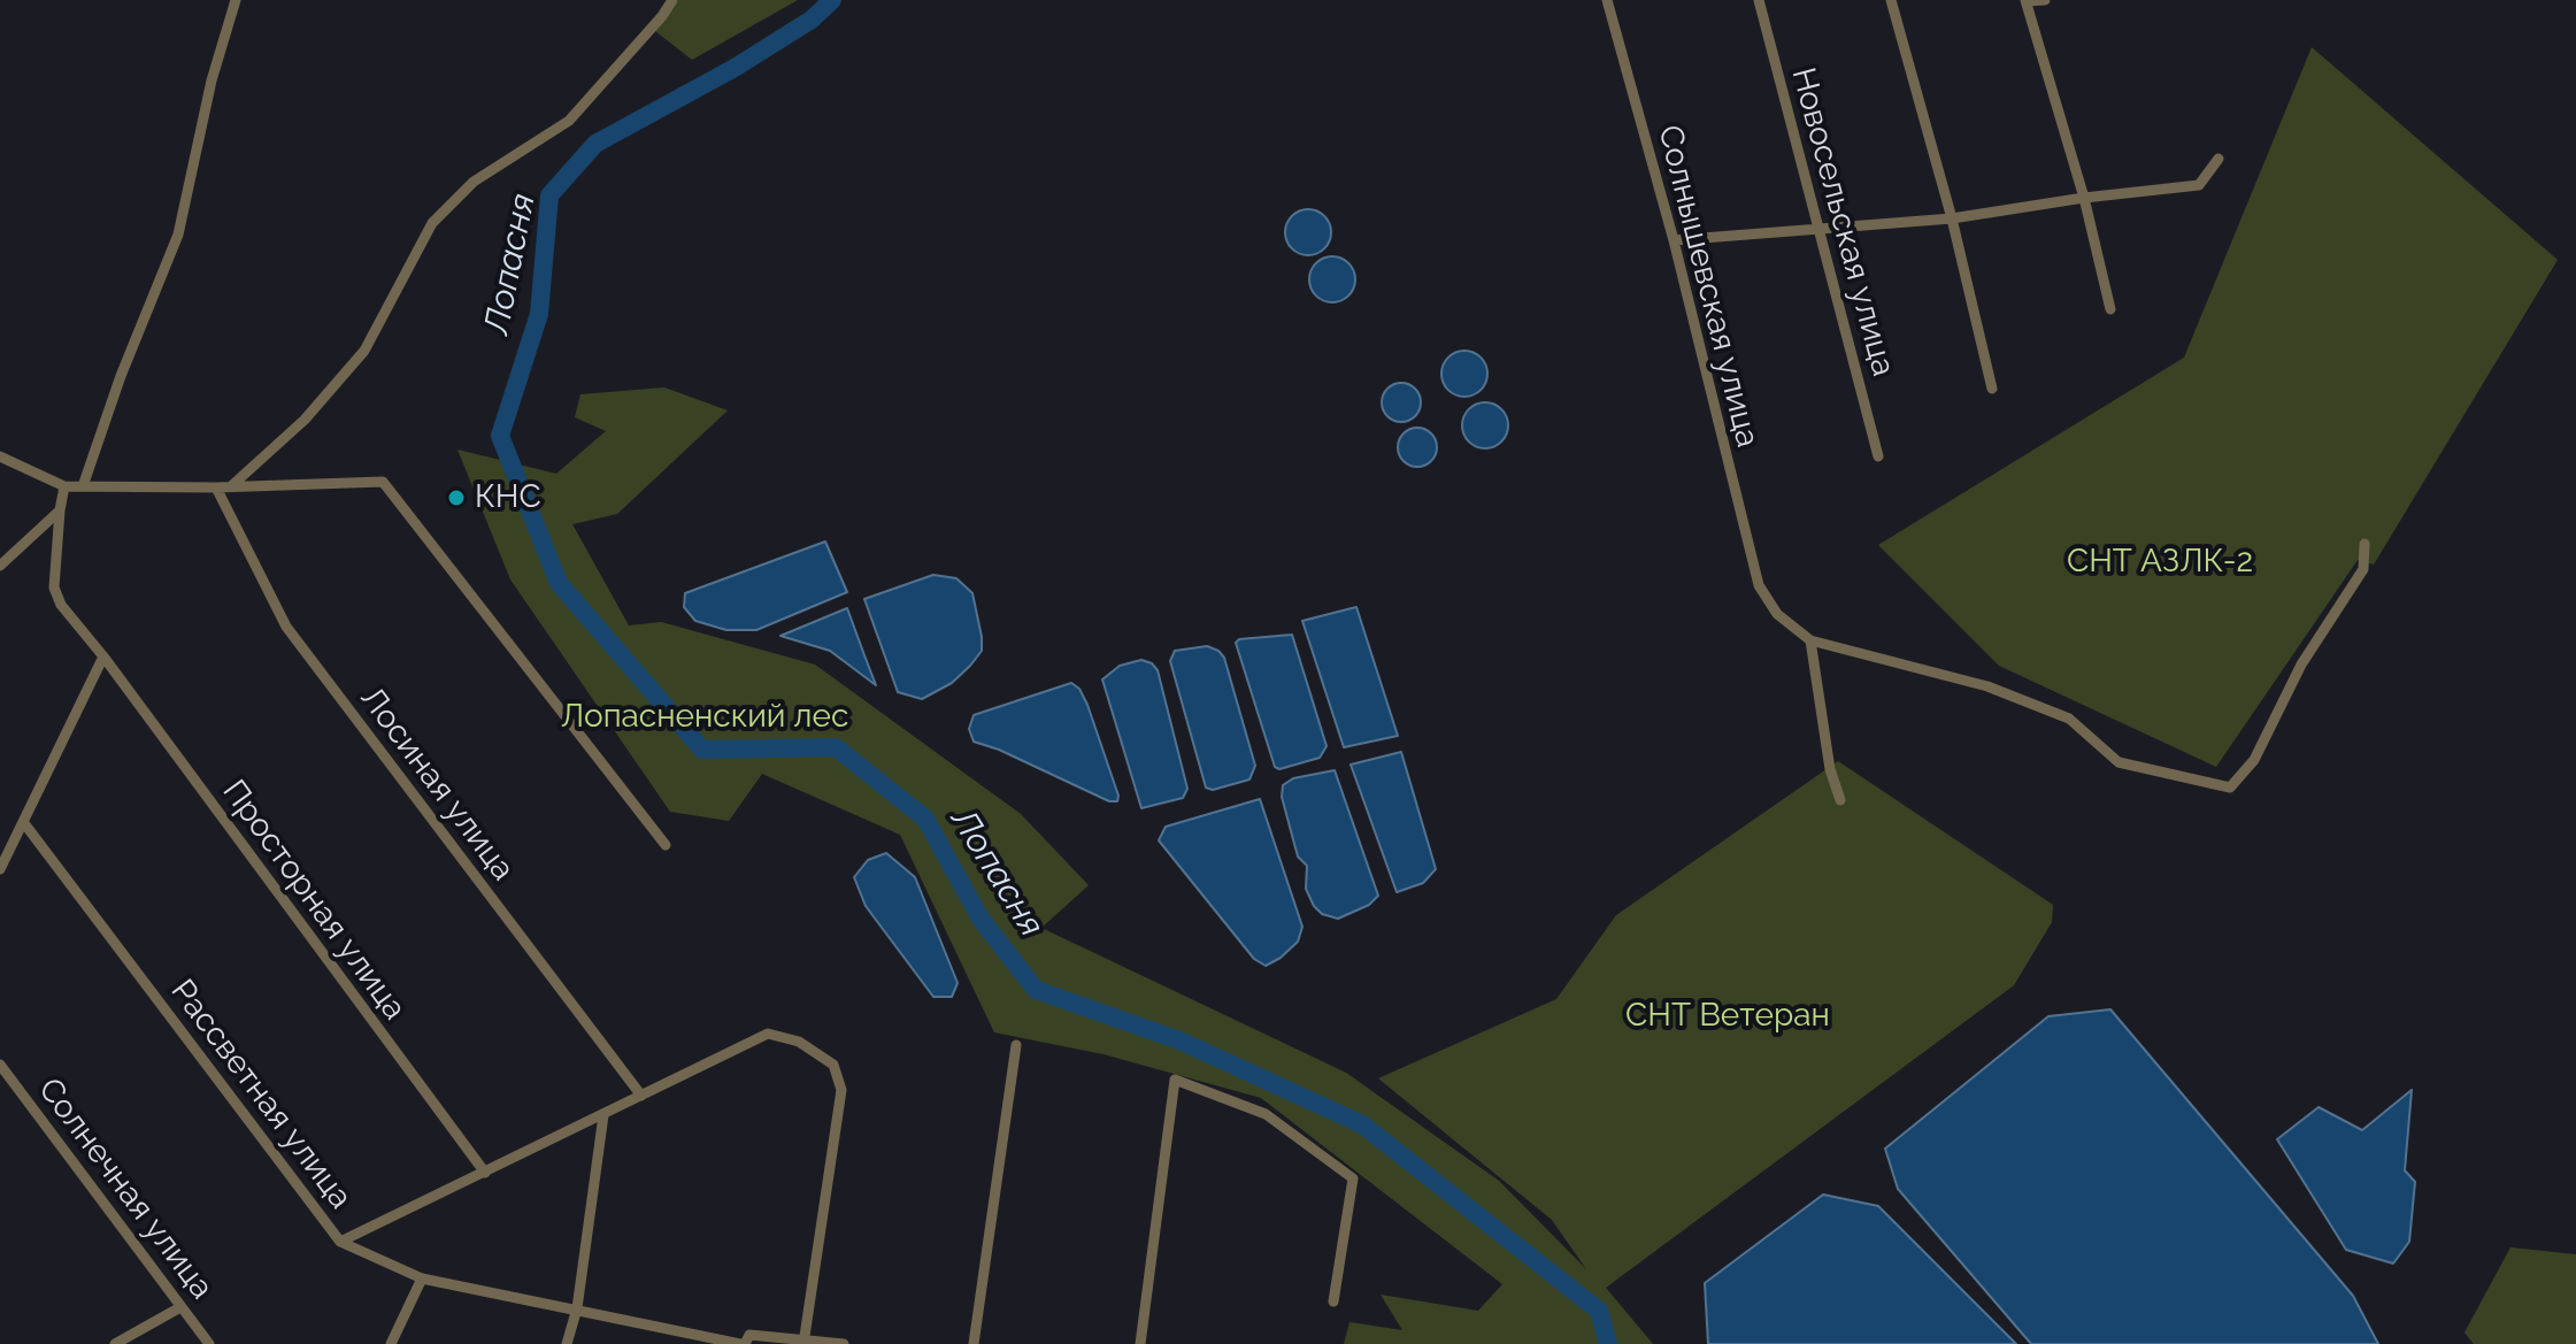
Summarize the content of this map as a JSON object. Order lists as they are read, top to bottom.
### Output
{
  "streets": {
    "street": [
      "Новосельская улица",
      "Солнышевская улица",
      "Лосиная улица",
      "Просторная улица",
      "Рассветная улица",
      "Солнечная улица"
    ]
  },
  "water": ["Лопасня"],
  "parks": ["СНТ АЗЛК-2", "Лопасненский лес", "СНТ Ветеран"],
  "places": ["КНС"]
}
